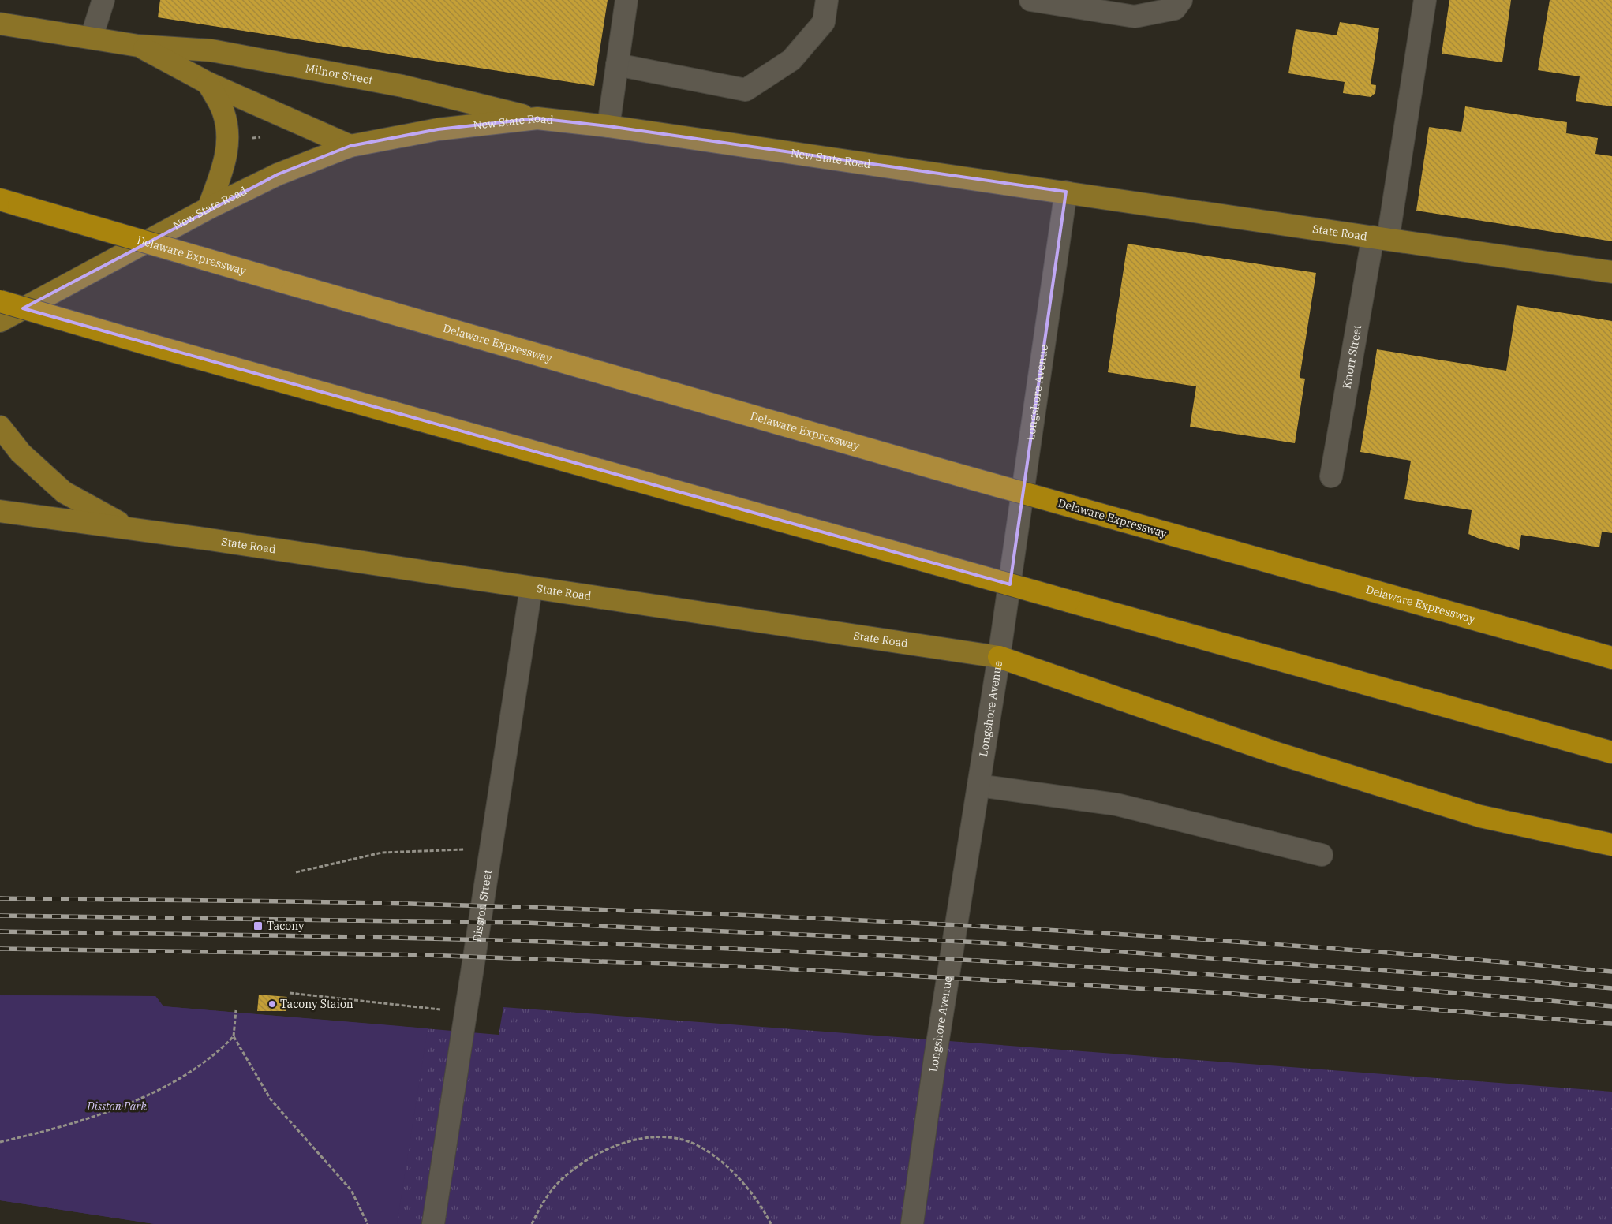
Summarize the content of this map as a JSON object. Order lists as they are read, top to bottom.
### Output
{
  "streets": {
    "highway": ["Delaware Expressway"],
    "main road": ["Milnor Street", "New State Road", "State Road"],
    "street": ["Knorr Street", "Longshore Avenue", "Disston Street"]
  },
  "crossings": [
    ["Milnor Street", "New State Road"],
    ["New State Road", "State Road"],
    ["New State Road", "Longshore Avenue"],
    ["State Road", "Knorr Street"],
    ["State Road", "Longshore Avenue"],
    ["State Road", "Disston Street"]
  ],
  "parks": ["Disston Park"],
  "places": {
    "transit": ["Tacony"],
    "other": ["Tacony Staion"]
  }
}
